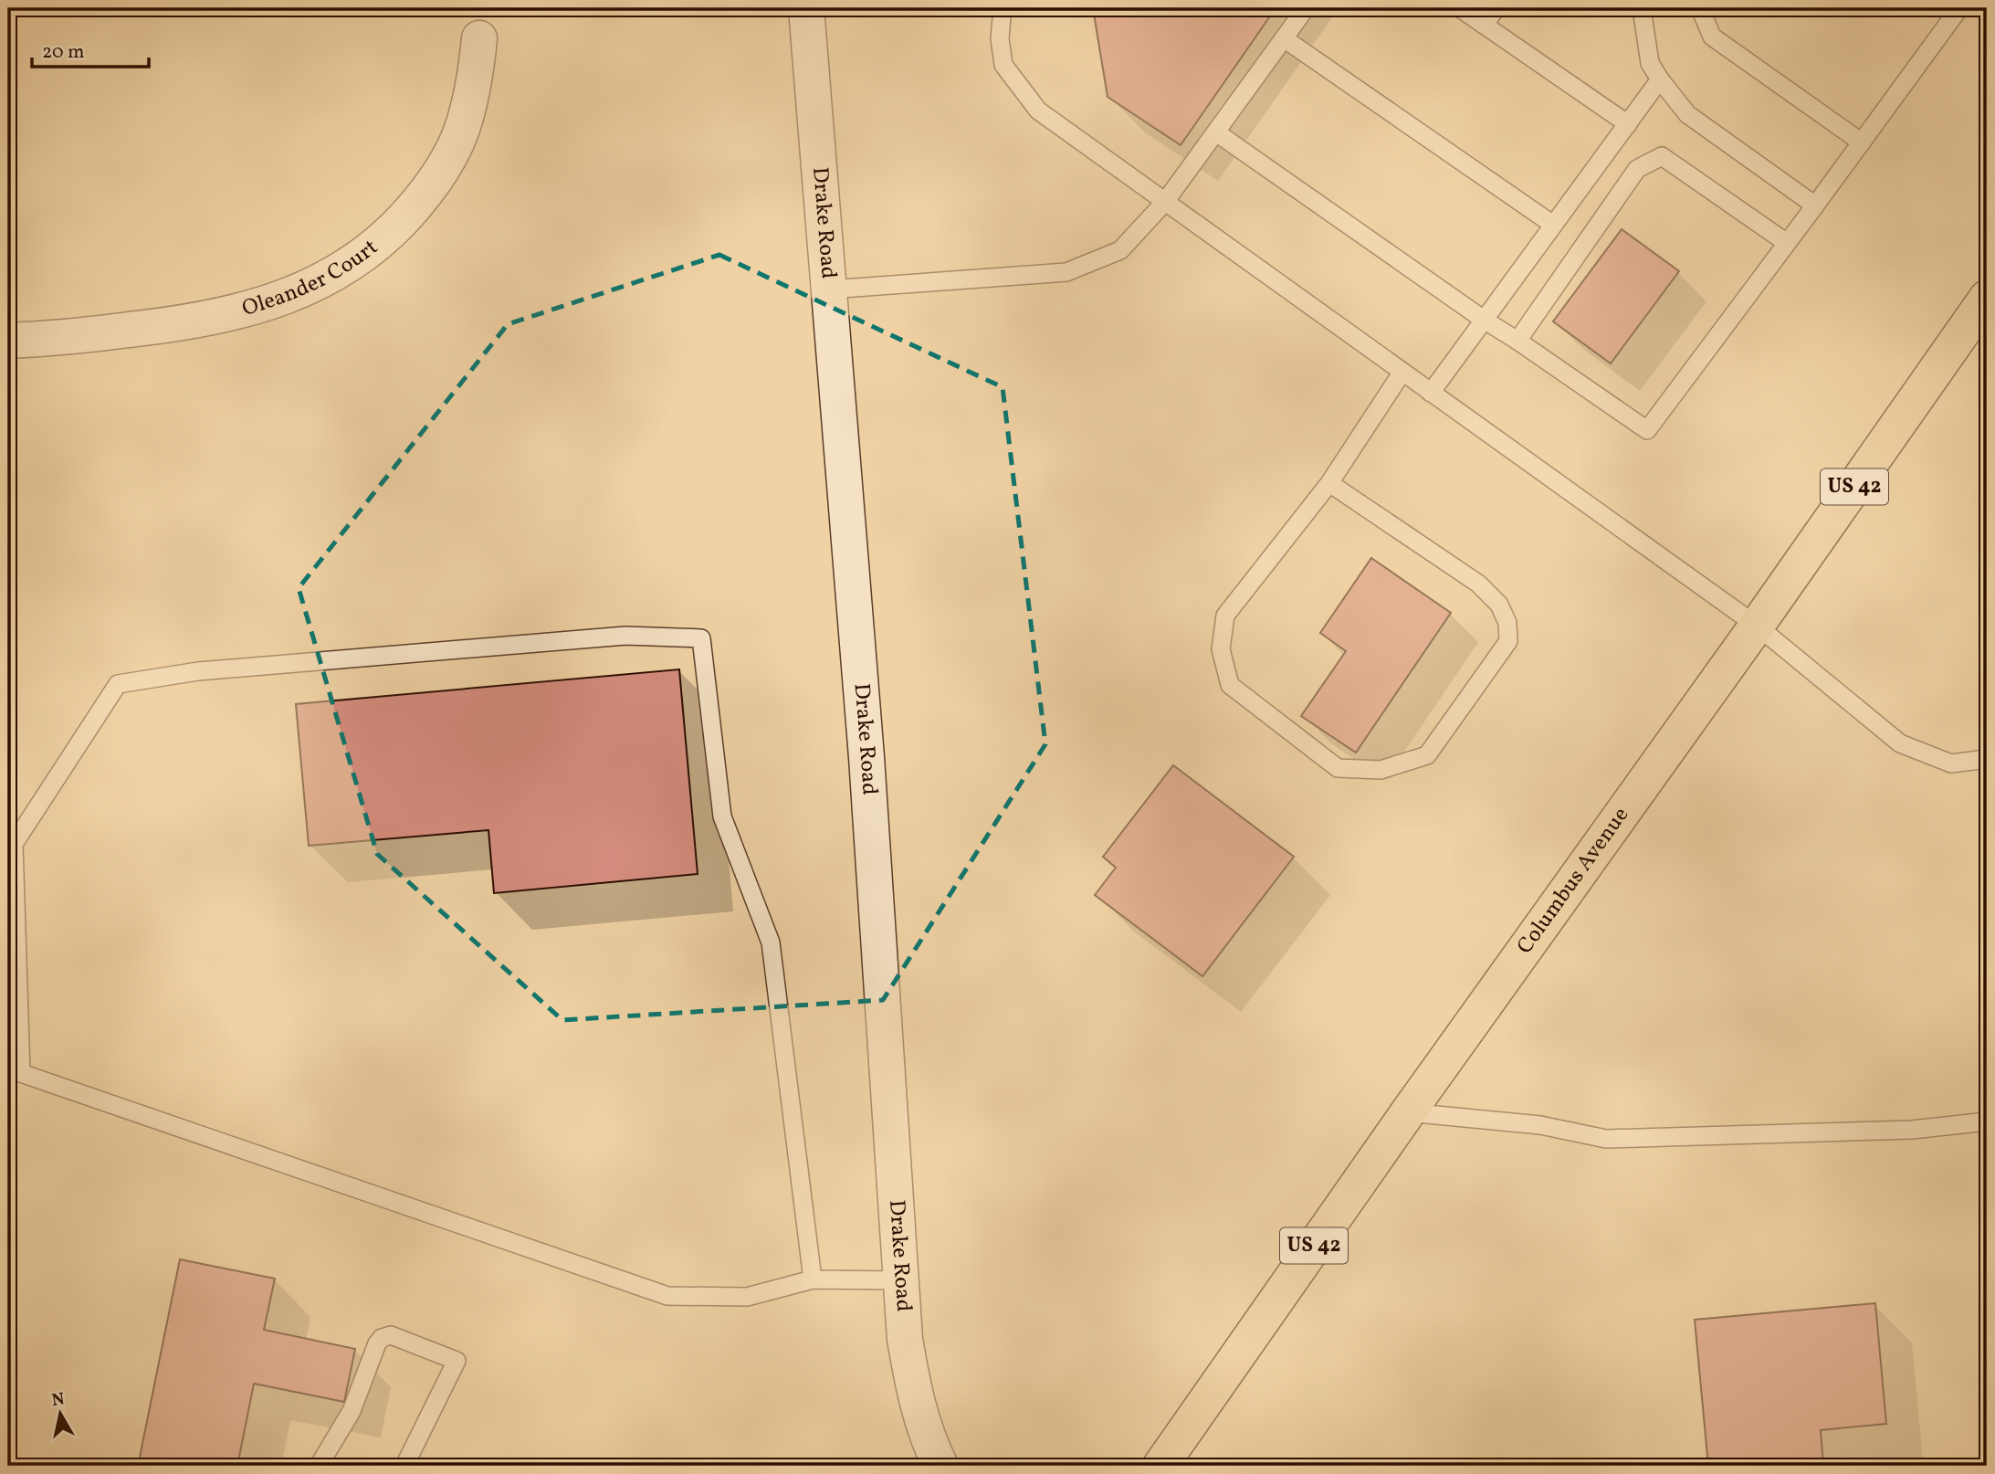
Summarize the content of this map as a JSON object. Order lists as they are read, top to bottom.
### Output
{
  "streets": {
    "main road": ["US 42", "Columbus Avenue"],
    "street": ["Drake Road", "Oleander Court"]
  },
  "scale_bar": "20 m",
  "north": "top"
}
